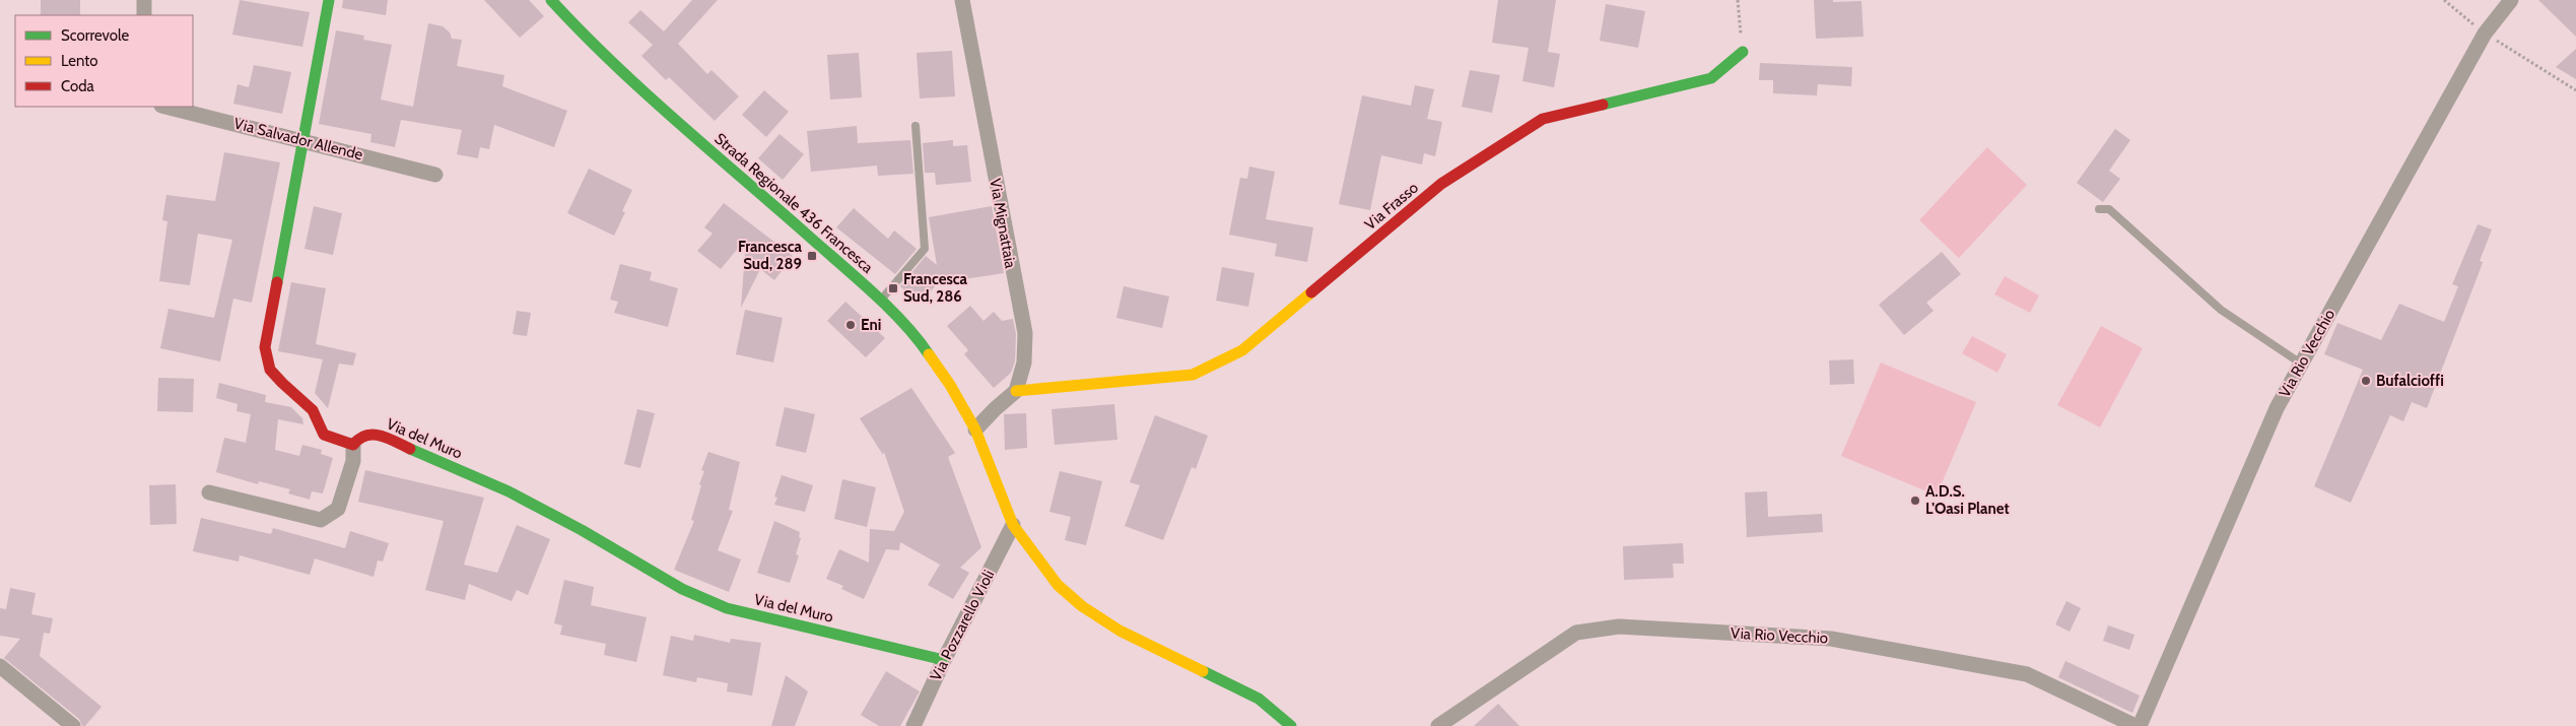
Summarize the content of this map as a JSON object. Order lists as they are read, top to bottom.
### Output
{
  "streets": {
    "street": [
      "Via Salvador Allende",
      "Strada Regionale 436 Francesca",
      "Via Frasso",
      "Via Mignattaia",
      "Via Rio Vecchio",
      "Via del Muro",
      "Via Pozzarello Violi"
    ]
  },
  "crossings": [
    ["Strada Regionale 436 Francesca", "Via Pozzarello Violi"],
    ["Via Frasso", "Via Mignattaia"],
    ["Via del Muro", "Via Pozzarello Violi"]
  ],
  "places": {
    "transit": ["Francesca Sud, 289", "Francesca Sud, 286"],
    "other": ["Eni", "Bufalcioffi", "A.D.S. L'Oasi Planet"]
  },
  "legend": ["Scorrevole", "Lento", "Coda"]
}
